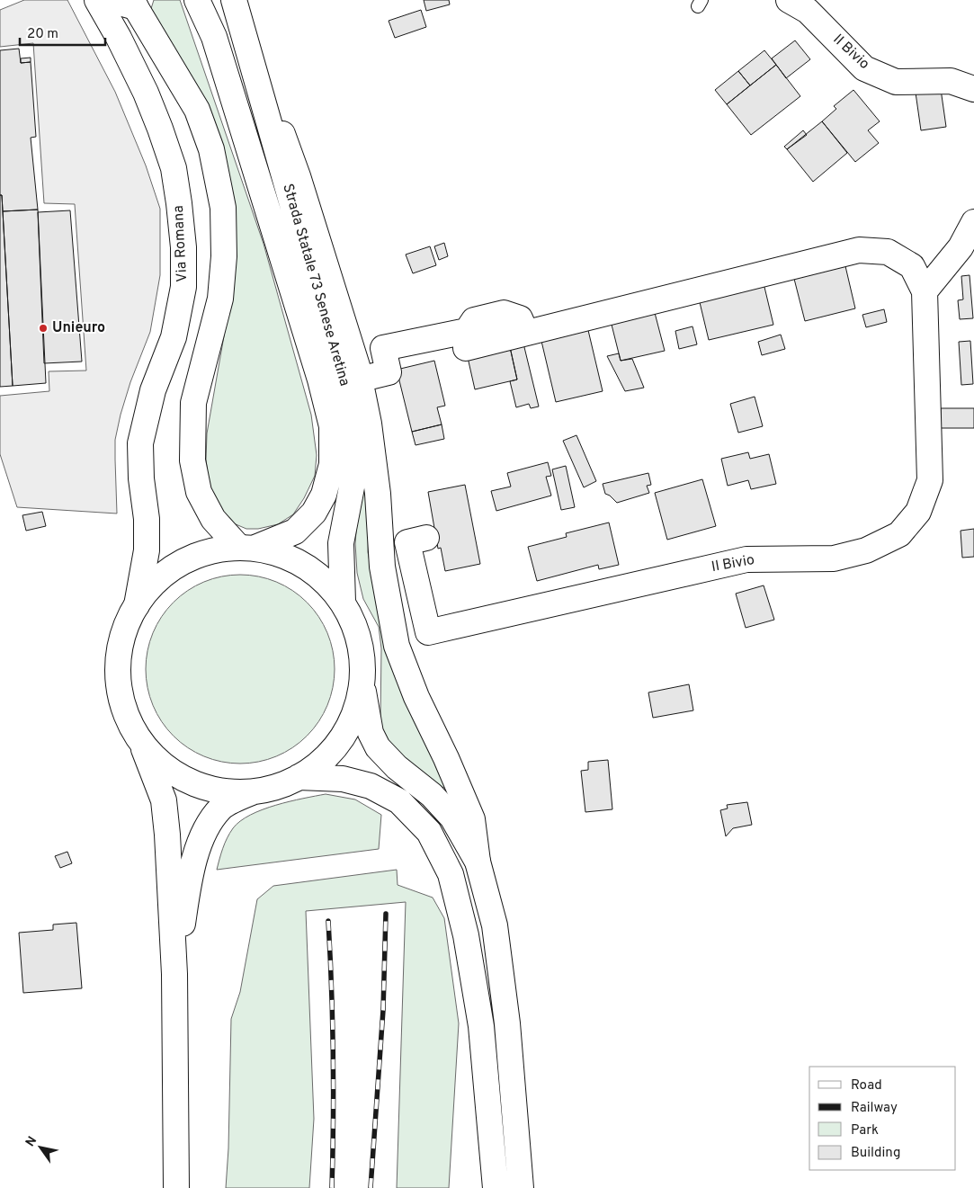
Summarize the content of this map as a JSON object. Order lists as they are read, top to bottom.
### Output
{
  "streets": {
    "main road": ["Il Bivio", "Via Romana", "Strada Statale 73 Senese Aretina"]
  },
  "crossings": [
    ["Via Romana", "Strada Statale 73 Senese Aretina"]
  ],
  "places": ["Unieuro"],
  "legend": [
    "Road",
    "Railway",
    "Park",
    "Building"
  ],
  "scale_bar": "20 m",
  "north": "top left"
}
